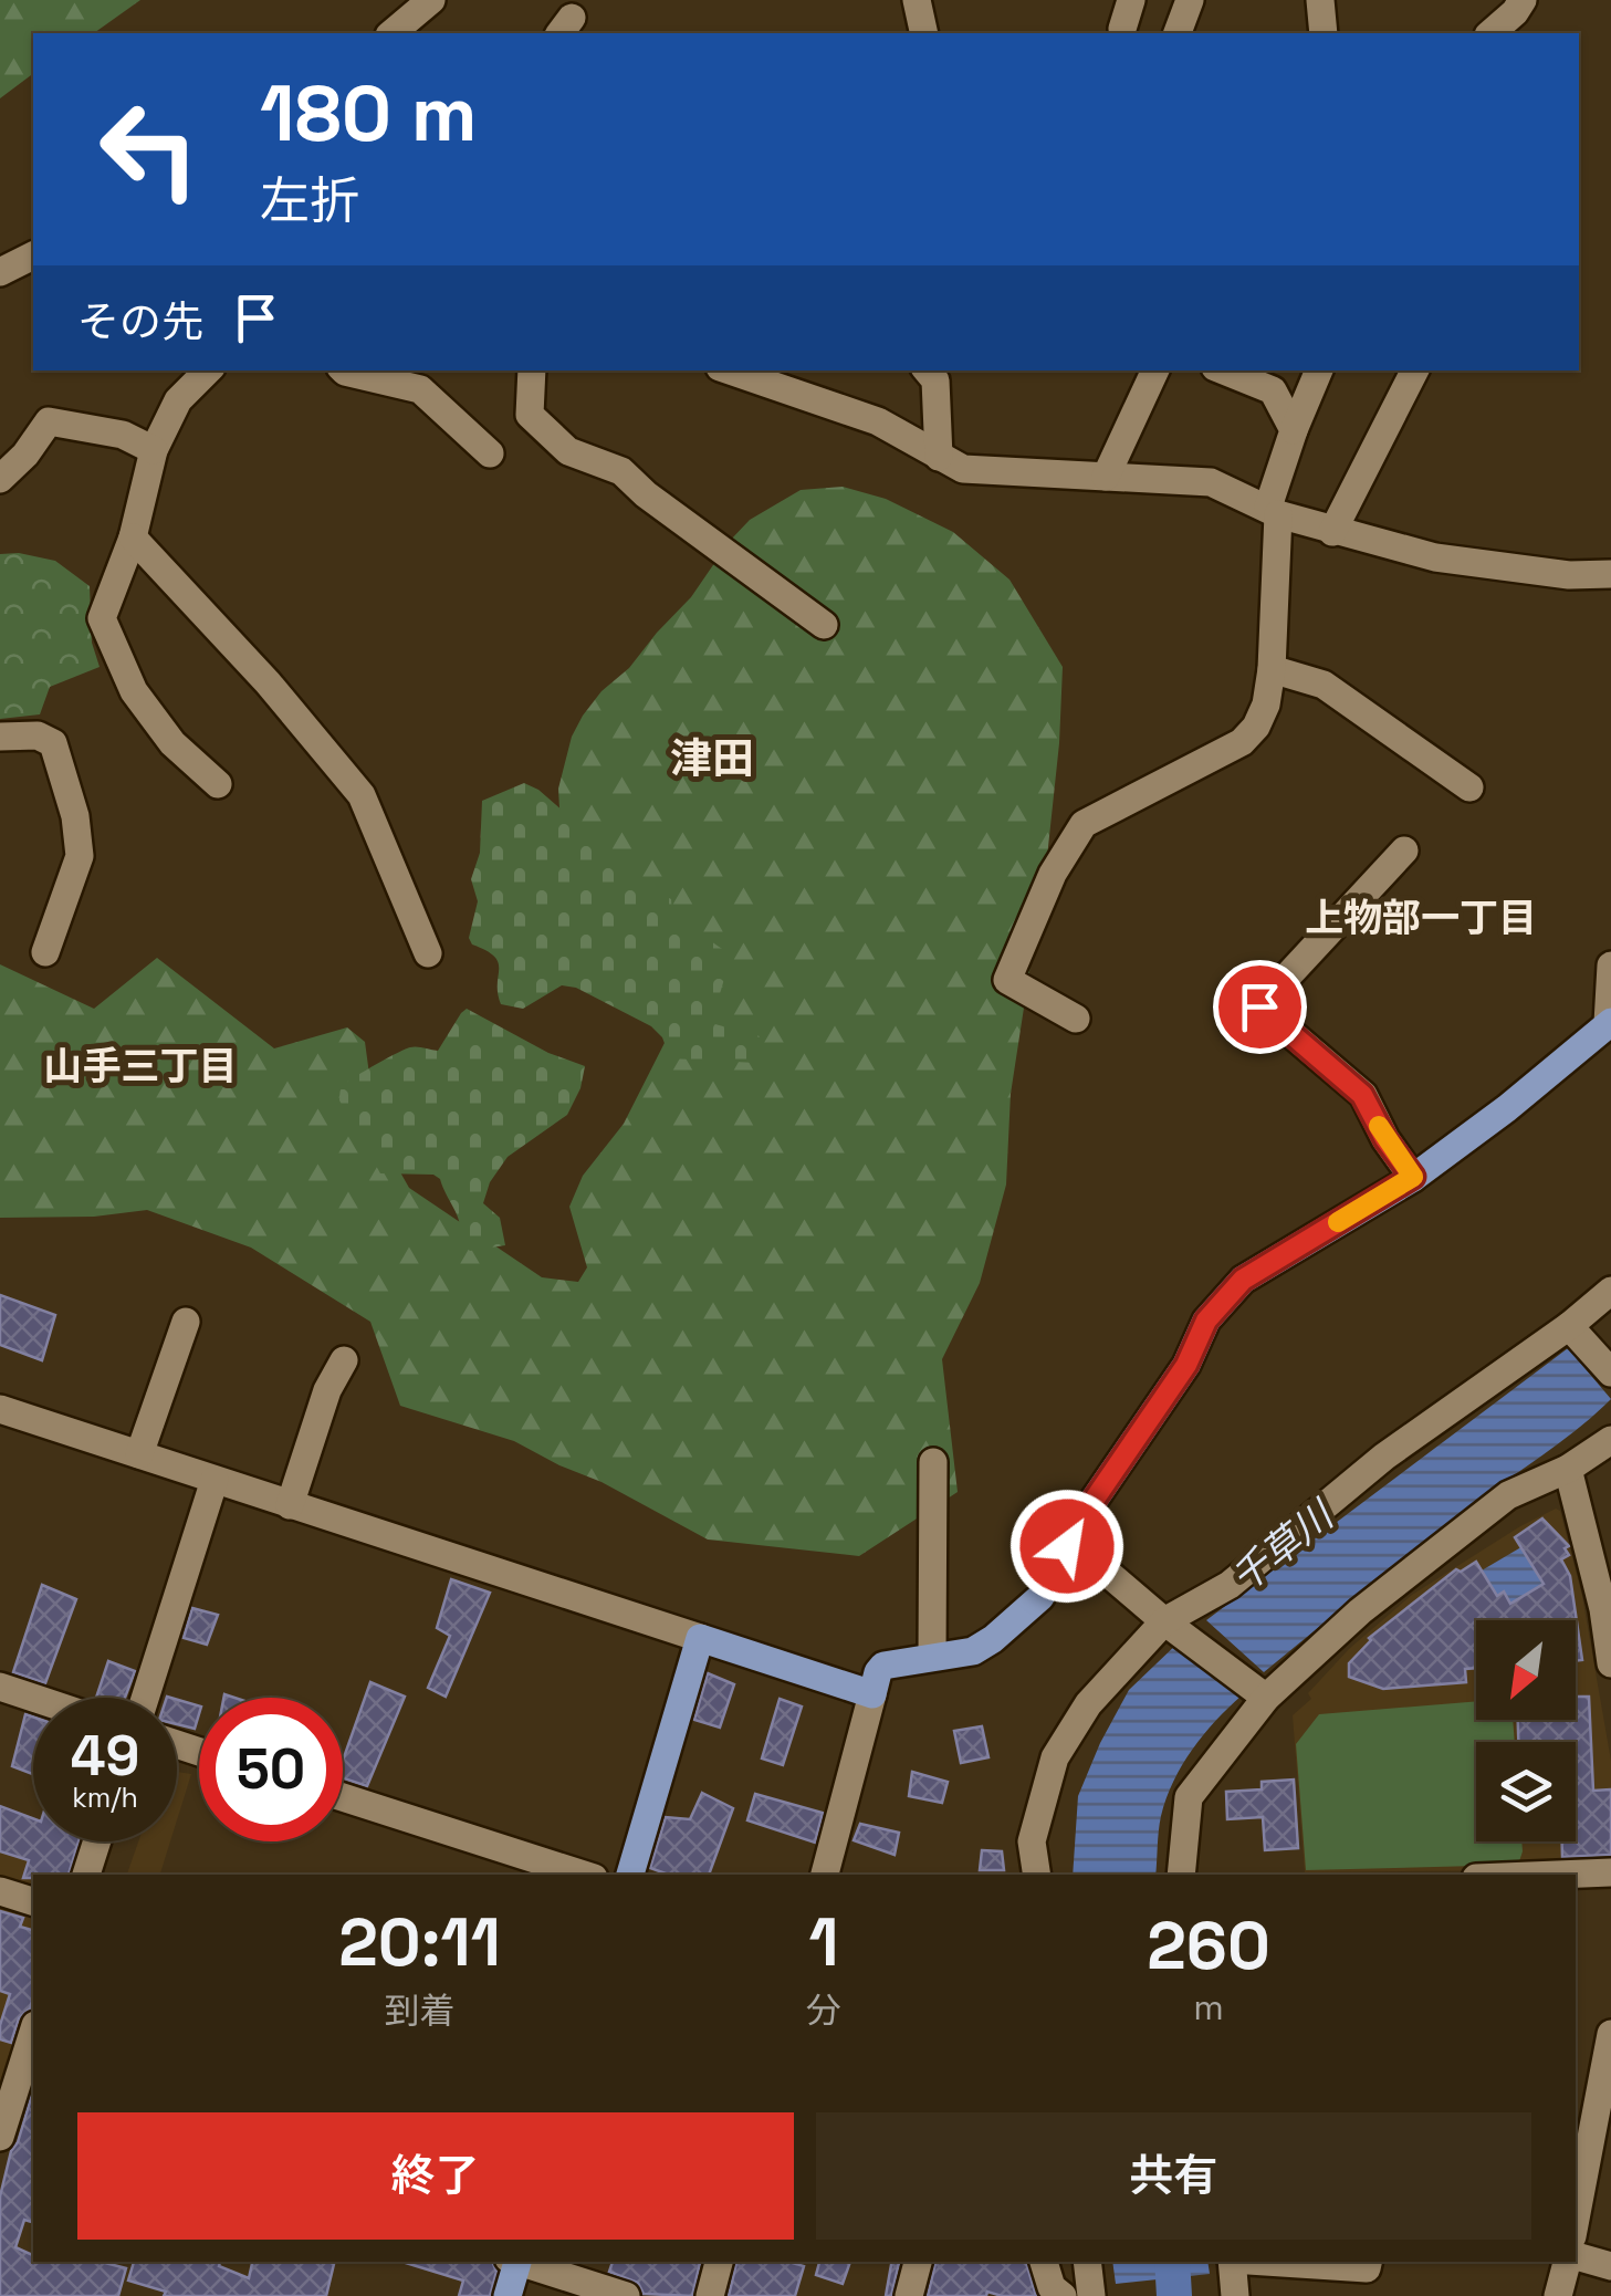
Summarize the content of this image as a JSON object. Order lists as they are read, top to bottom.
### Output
{
  "districts": ["津田", "上物部一丁目", "山手三丁目"],
  "water": ["千草川"],
  "north": "bottom left",
  "page": {
    "turn": ["180 m", "左折"],
    "then": "その先",
    "speed": "49 km/h",
    "limit": "50",
    "eta": [
      "20:11",
      "到着",
      "1",
      "分",
      "260",
      "m"
    ],
    "buttons": ["終了", "共有"]
  }
}
